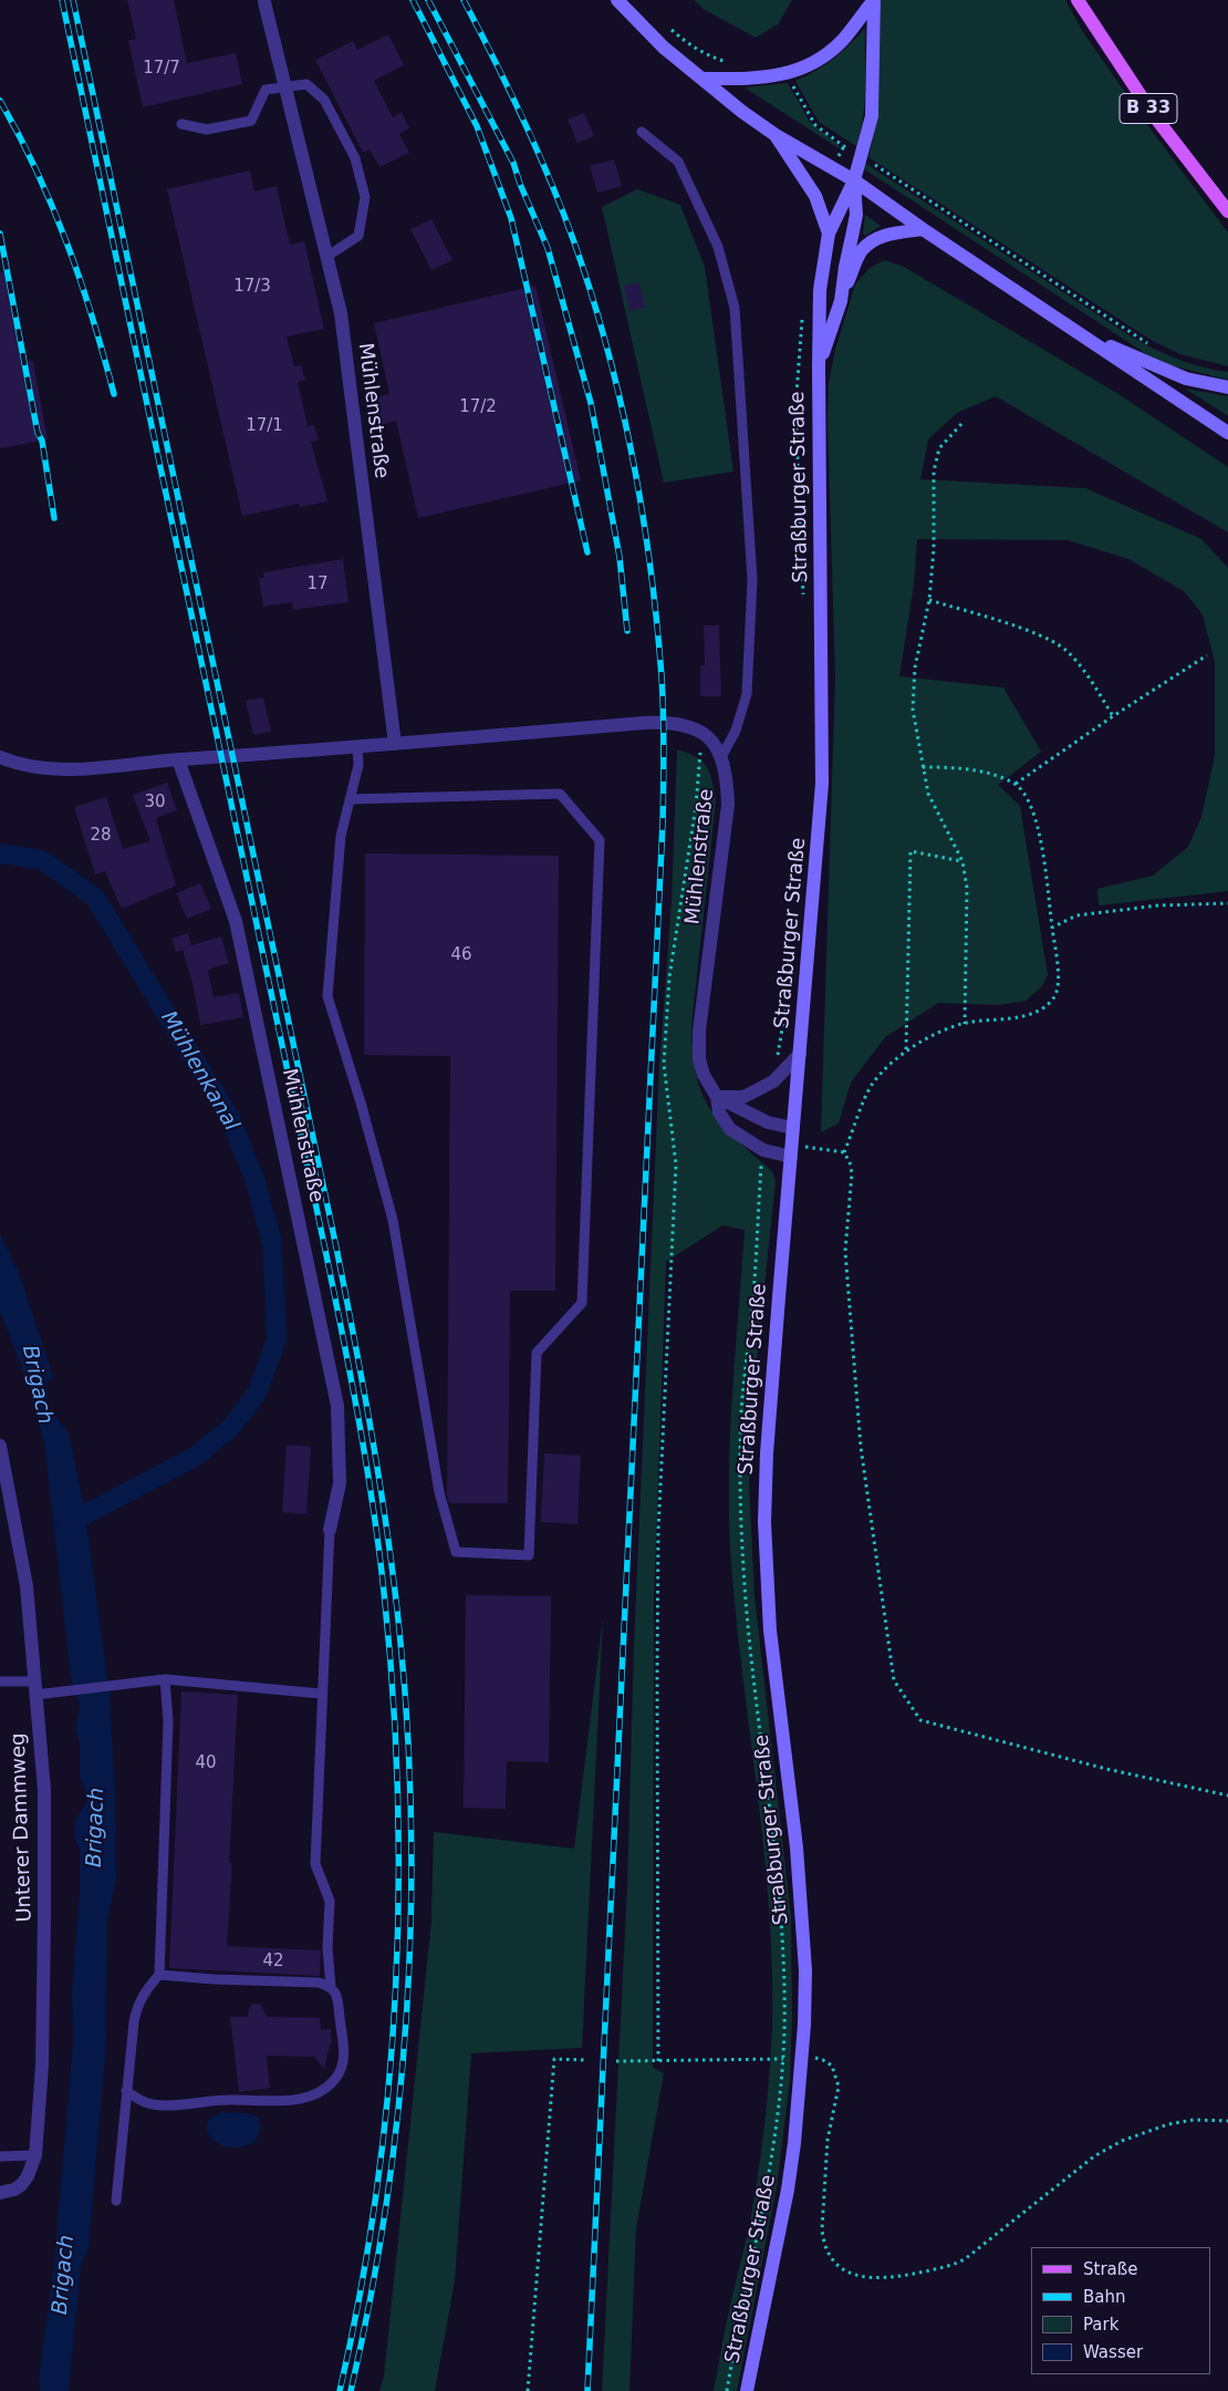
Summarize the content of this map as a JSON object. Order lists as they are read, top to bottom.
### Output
{
  "streets": {
    "main road": ["B 33", "Straßburger Straße"],
    "street": ["Mühlenstraße", "Unterer Dammweg"]
  },
  "crossings": [
    ["Mühlenstraße", "Straßburger Straße"]
  ],
  "water": ["Mühlenkanal", "Brigach"],
  "house_numbers": [
    "17/7",
    "17/3",
    "17/2",
    "17/1",
    "17",
    "30",
    "28",
    "46",
    "40",
    "42"
  ],
  "legend": [
    "Straße",
    "Bahn",
    "Park",
    "Wasser"
  ]
}
